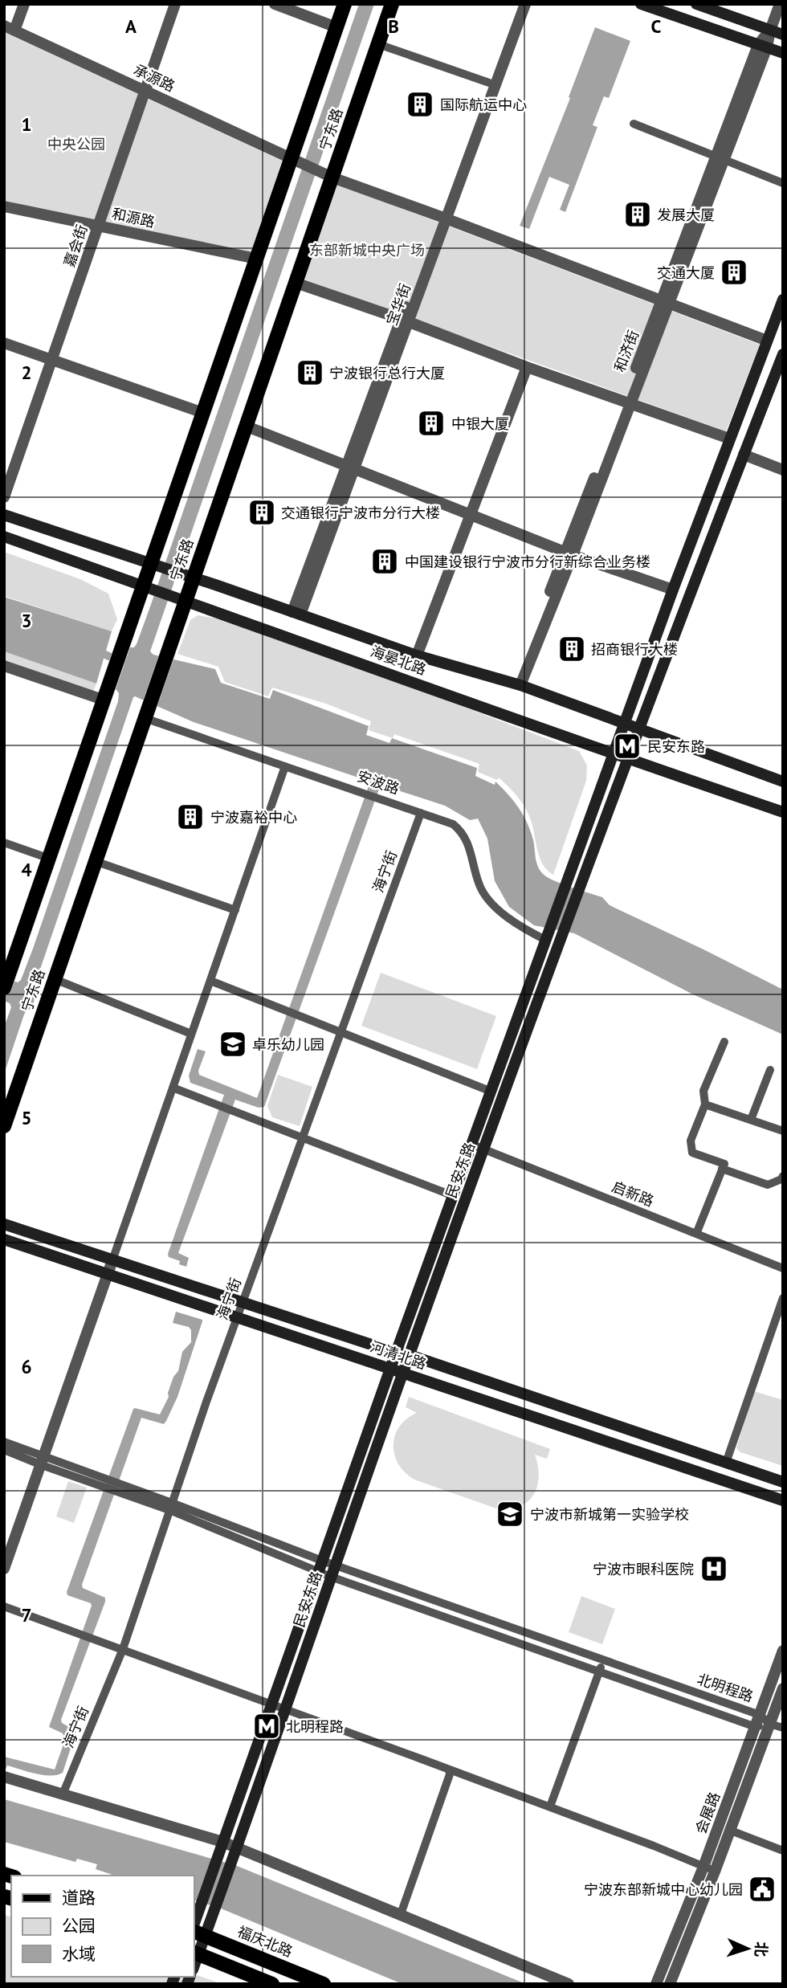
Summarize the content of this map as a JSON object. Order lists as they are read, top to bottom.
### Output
{
  "streets": {
    "main road": [
      "宁东路",
      "海晏北路",
      "民安东路",
      "河清北路",
      "福庆北路"
    ],
    "street": [
      "承源路",
      "和源路",
      "嘉会街",
      "宝华街",
      "和济街",
      "安波路",
      "海宁街",
      "启新路",
      "北明程路",
      "会展路"
    ]
  },
  "crossings": [
    ["承源路", "宁东路"],
    ["承源路", "嘉会街"],
    ["承源路", "宝华街"],
    ["承源路", "和济街"],
    ["承源路", "民安东路"],
    ["宁东路", "和源路"],
    ["宁东路", "海晏北路"],
    ["宁东路", "安波路"],
    ["和源路", "嘉会街"],
    ["宝华街", "海晏北路"],
    ["和济街", "海晏北路"],
    ["海晏北路", "民安东路"],
    ["安波路", "海宁街"],
    ["安波路", "民安东路"],
    ["海宁街", "河清北路"],
    ["海宁街", "北明程路"],
    ["民安东路", "启新路"],
    ["民安东路", "河清北路"],
    ["民安东路", "北明程路"],
    ["民安东路", "福庆北路"],
    ["北明程路", "会展路"]
  ],
  "parks": ["中央公园", "东部新城中央广场"],
  "places": {
    "building": [
      "国际航运中心",
      "发展大厦",
      "交通大厦",
      "宁波银行总行大厦",
      "中银大厦",
      "交通银行宁波市分行大楼",
      "中国建设银行宁波市分行新综合业务楼",
      "招商银行大楼",
      "宁波嘉裕中心"
    ],
    "metro station": ["民安东路", "北明程路"],
    "school or university": ["卓乐幼儿园", "宁波市新城第一实验学校"],
    "hospital": ["宁波市眼科医院"],
    "public building": ["宁波东部新城中心幼儿园"]
  },
  "legend": ["道路", "公园", "水域"],
  "north": "right",
  "grid": {
    "columns": ["A", "B", "C"],
    "rows": [
      "1",
      "2",
      "3",
      "4",
      "5",
      "6",
      "7"
    ]
  }
}
